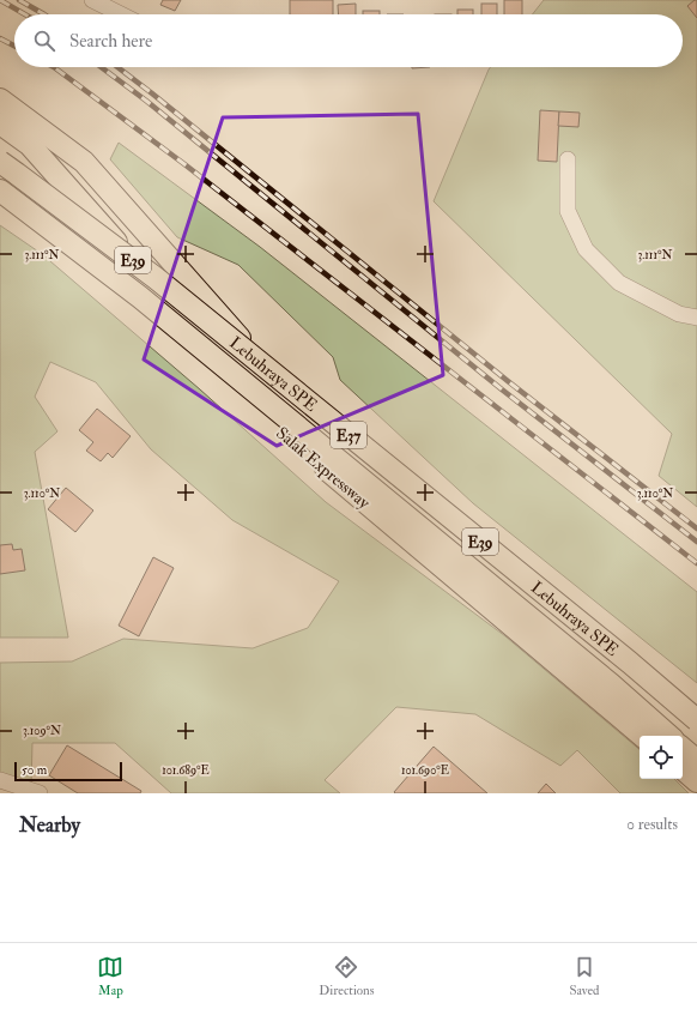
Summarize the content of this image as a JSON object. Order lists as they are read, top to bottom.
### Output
{
  "streets": {
    "highway": [
      "E39",
      "Lebuhraya SPE",
      "E37",
      "Salak Expressway"
    ]
  },
  "scale_bar": "50 m",
  "page": {
    "search": "Search here",
    "scale": "50 m",
    "heading": ["Nearby", "0 results"],
    "nav": ["Map", "Directions", "Saved"]
  },
  "coordinates": [
    "3.111°N",
    "3.110°N",
    "3.109°N",
    "101.689°E",
    "101.690°E"
  ]
}
